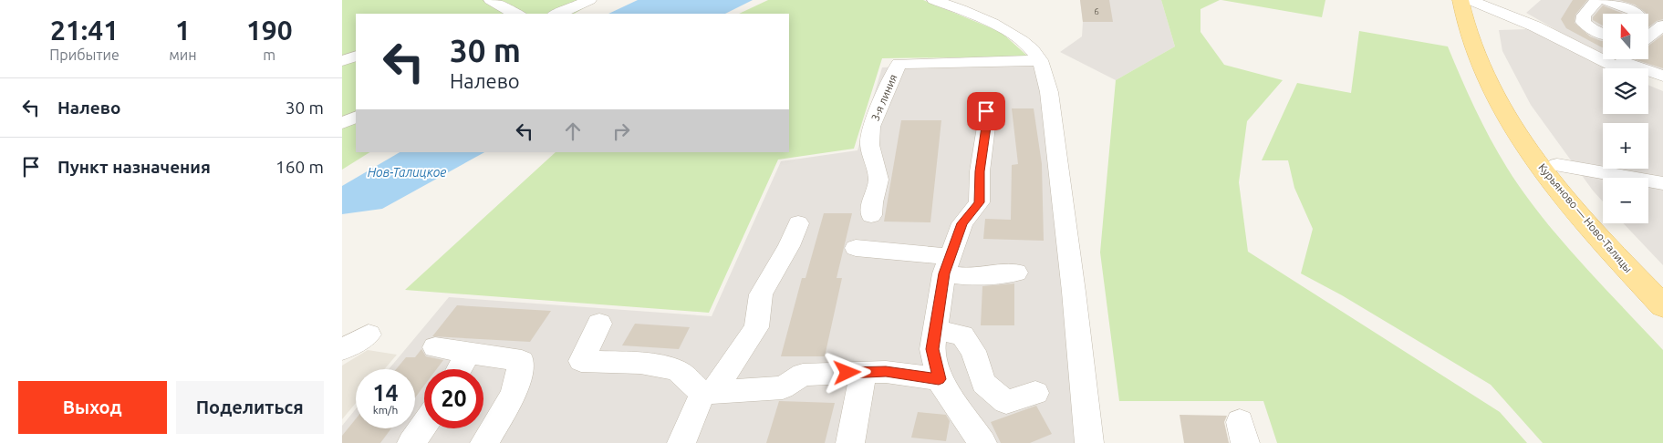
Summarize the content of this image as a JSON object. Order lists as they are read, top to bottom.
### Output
{
  "streets": {
    "main road": ["Курьяново — Ново-Талицы"],
    "street": ["3-я линия"]
  },
  "water": ["Нов-Талицкое"],
  "house_numbers": ["6"],
  "north": "top",
  "page": {
    "eta": [
      "21:41",
      "Прибытие",
      "1",
      "мин",
      "190",
      "m"
    ],
    "map_buttons": ["+", "−"],
    "turn": ["30 m", "Налево"],
    "list": [
      {
        "name": "Налево",
        "value": "30 m"
      },
      {
        "name": "Пункт назначения",
        "value": "160 m"
      }
    ],
    "speed": "14 km/h",
    "limit": "20",
    "buttons": ["Выход", "Поделиться"]
  }
}
